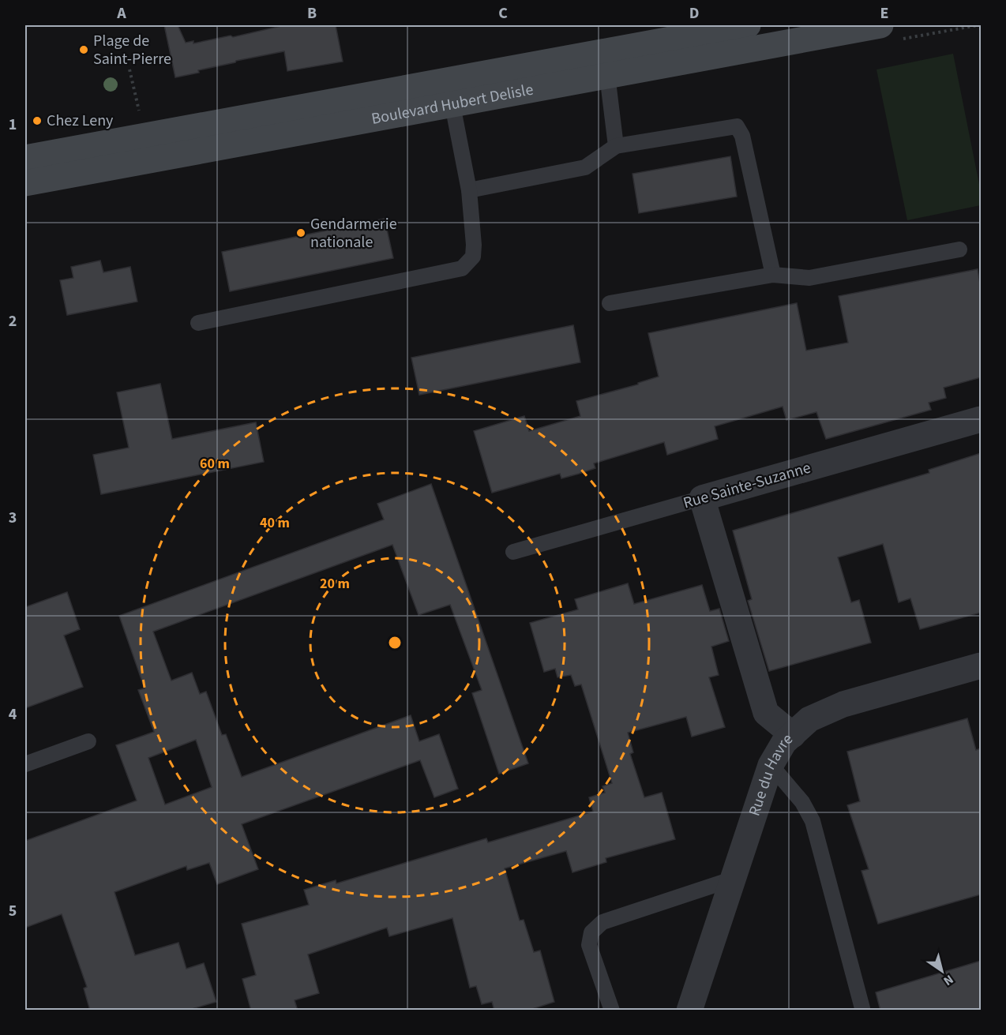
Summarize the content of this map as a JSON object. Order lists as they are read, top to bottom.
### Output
{
  "streets": {
    "main road": ["Boulevard Hubert Delisle"],
    "street": ["Rue Sainte-Suzanne", "Rue du Havre"]
  },
  "places": ["Plage de Saint-Pierre", "Chez Leny", "Gendarmerie nationale"],
  "north": "bottom right",
  "grid": {
    "columns": [
      "A",
      "B",
      "C",
      "D",
      "E"
    ],
    "rows": [
      "1",
      "2",
      "3",
      "4",
      "5"
    ]
  },
  "rings": ["60 m", "40 m", "20 m"]
}
